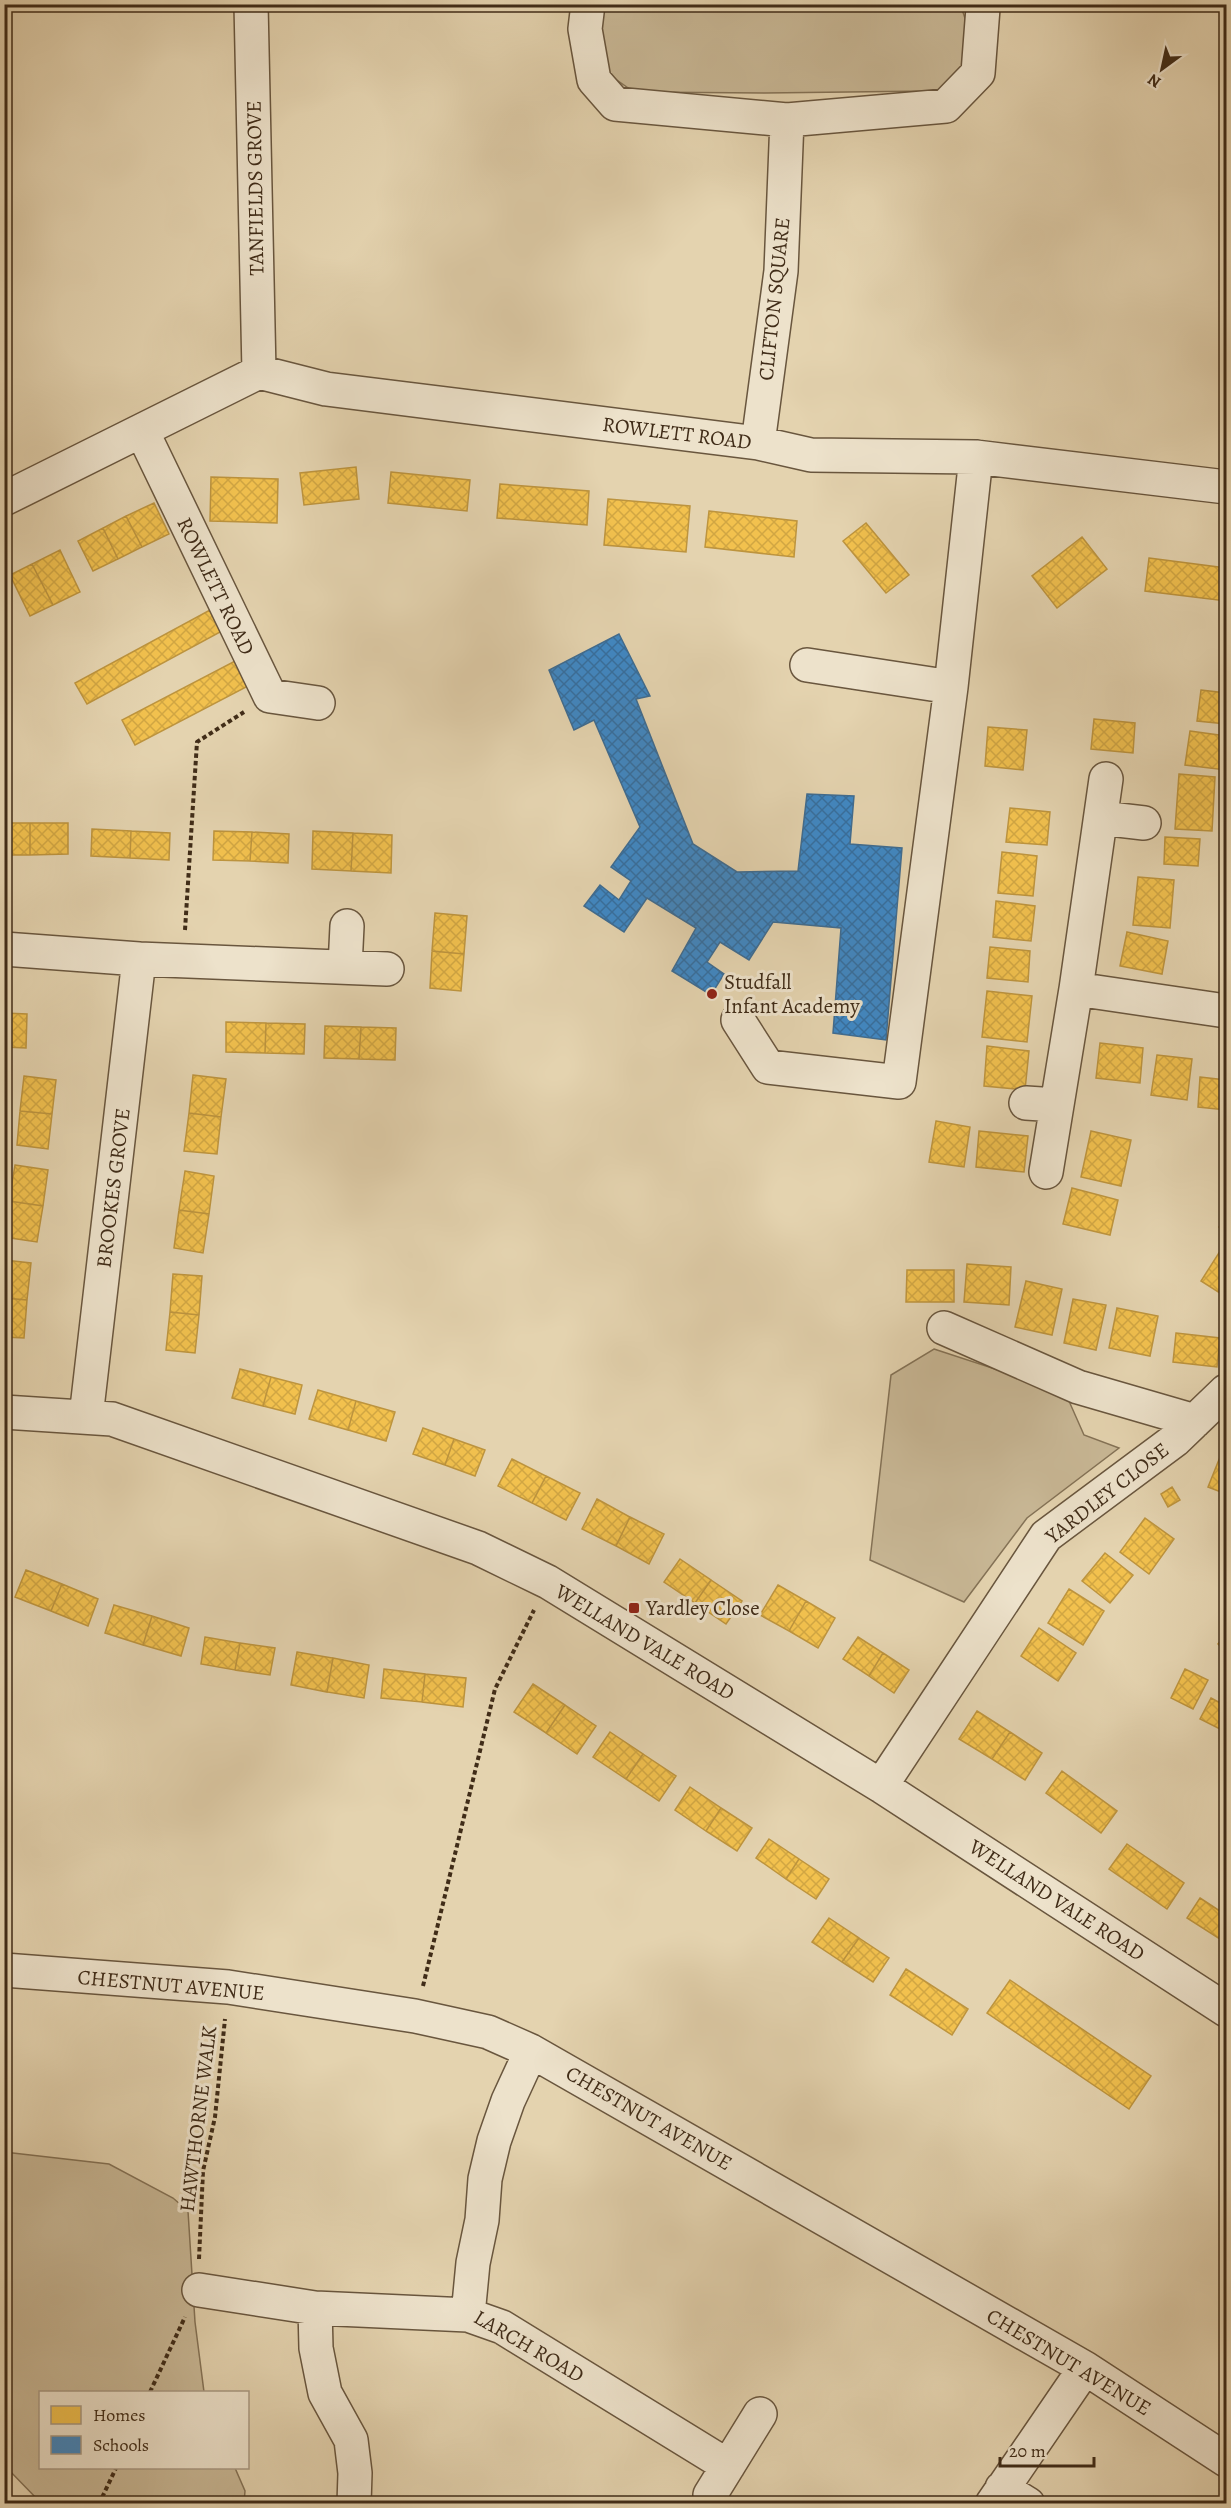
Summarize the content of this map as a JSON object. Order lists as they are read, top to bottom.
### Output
{
  "streets": {
    "street": [
      "TANFIELDS GROVE",
      "CLIFTON SQUARE",
      "ROWLETT ROAD",
      "BROOKES GROVE",
      "YARDLEY CLOSE",
      "WELLAND VALE ROAD",
      "CHESTNUT AVENUE",
      "LARCH ROAD"
    ],
    "path": ["HAWTHORNE WALK"]
  },
  "crossings": [
    ["TANFIELDS GROVE", "ROWLETT ROAD"],
    ["CLIFTON SQUARE", "ROWLETT ROAD"],
    ["BROOKES GROVE", "WELLAND VALE ROAD"],
    ["YARDLEY CLOSE", "WELLAND VALE ROAD"],
    ["CHESTNUT AVENUE", "HAWTHORNE WALK"],
    ["CHESTNUT AVENUE", "LARCH ROAD"]
  ],
  "places": {
    "other": ["Studfall Infant Academy"],
    "transit": ["Yardley Close"]
  },
  "legend": ["Homes", "Schools"],
  "scale_bar": "20 m",
  "north": "bottom left"
}
